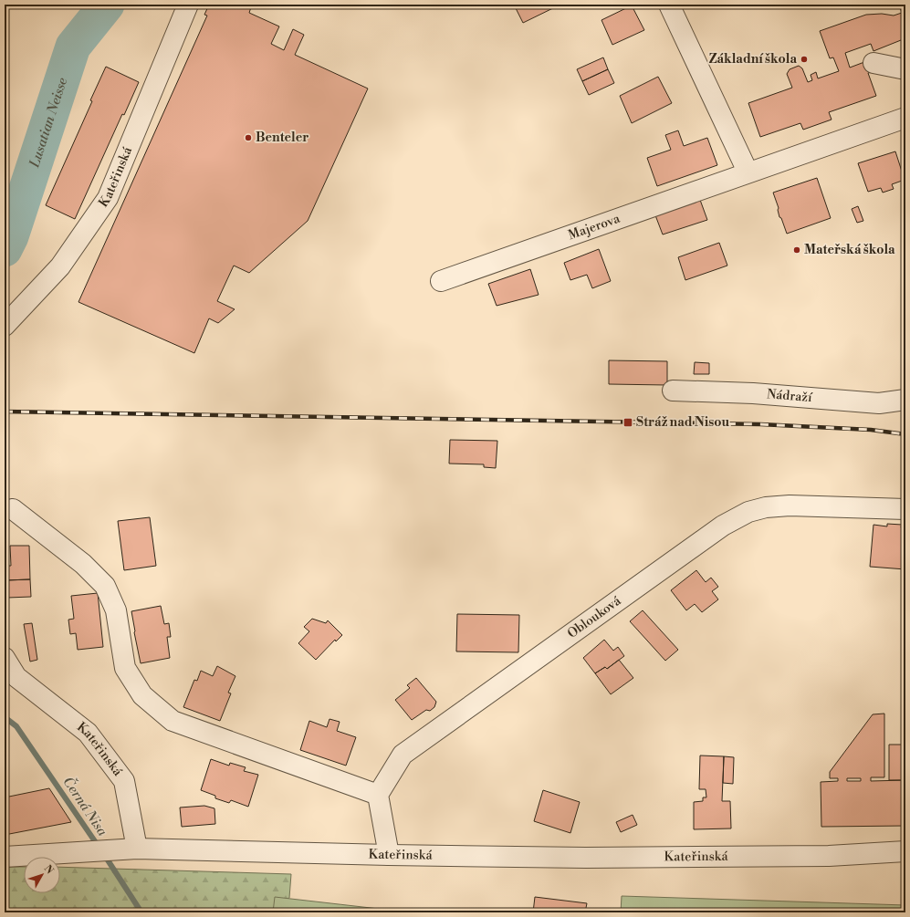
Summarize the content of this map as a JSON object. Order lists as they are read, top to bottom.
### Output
{
  "streets": {
    "street": [
      "Kateřinská",
      "Majerova",
      "Nádraží",
      "Oblouková"
    ]
  },
  "water": ["Lusatian Neisse", "Černá Nisa"],
  "places": {
    "other": ["Základní škola", "Benteler", "Mateřská škola"],
    "transit": ["Stráž nad Nisou"]
  },
  "north": "top right"
}
